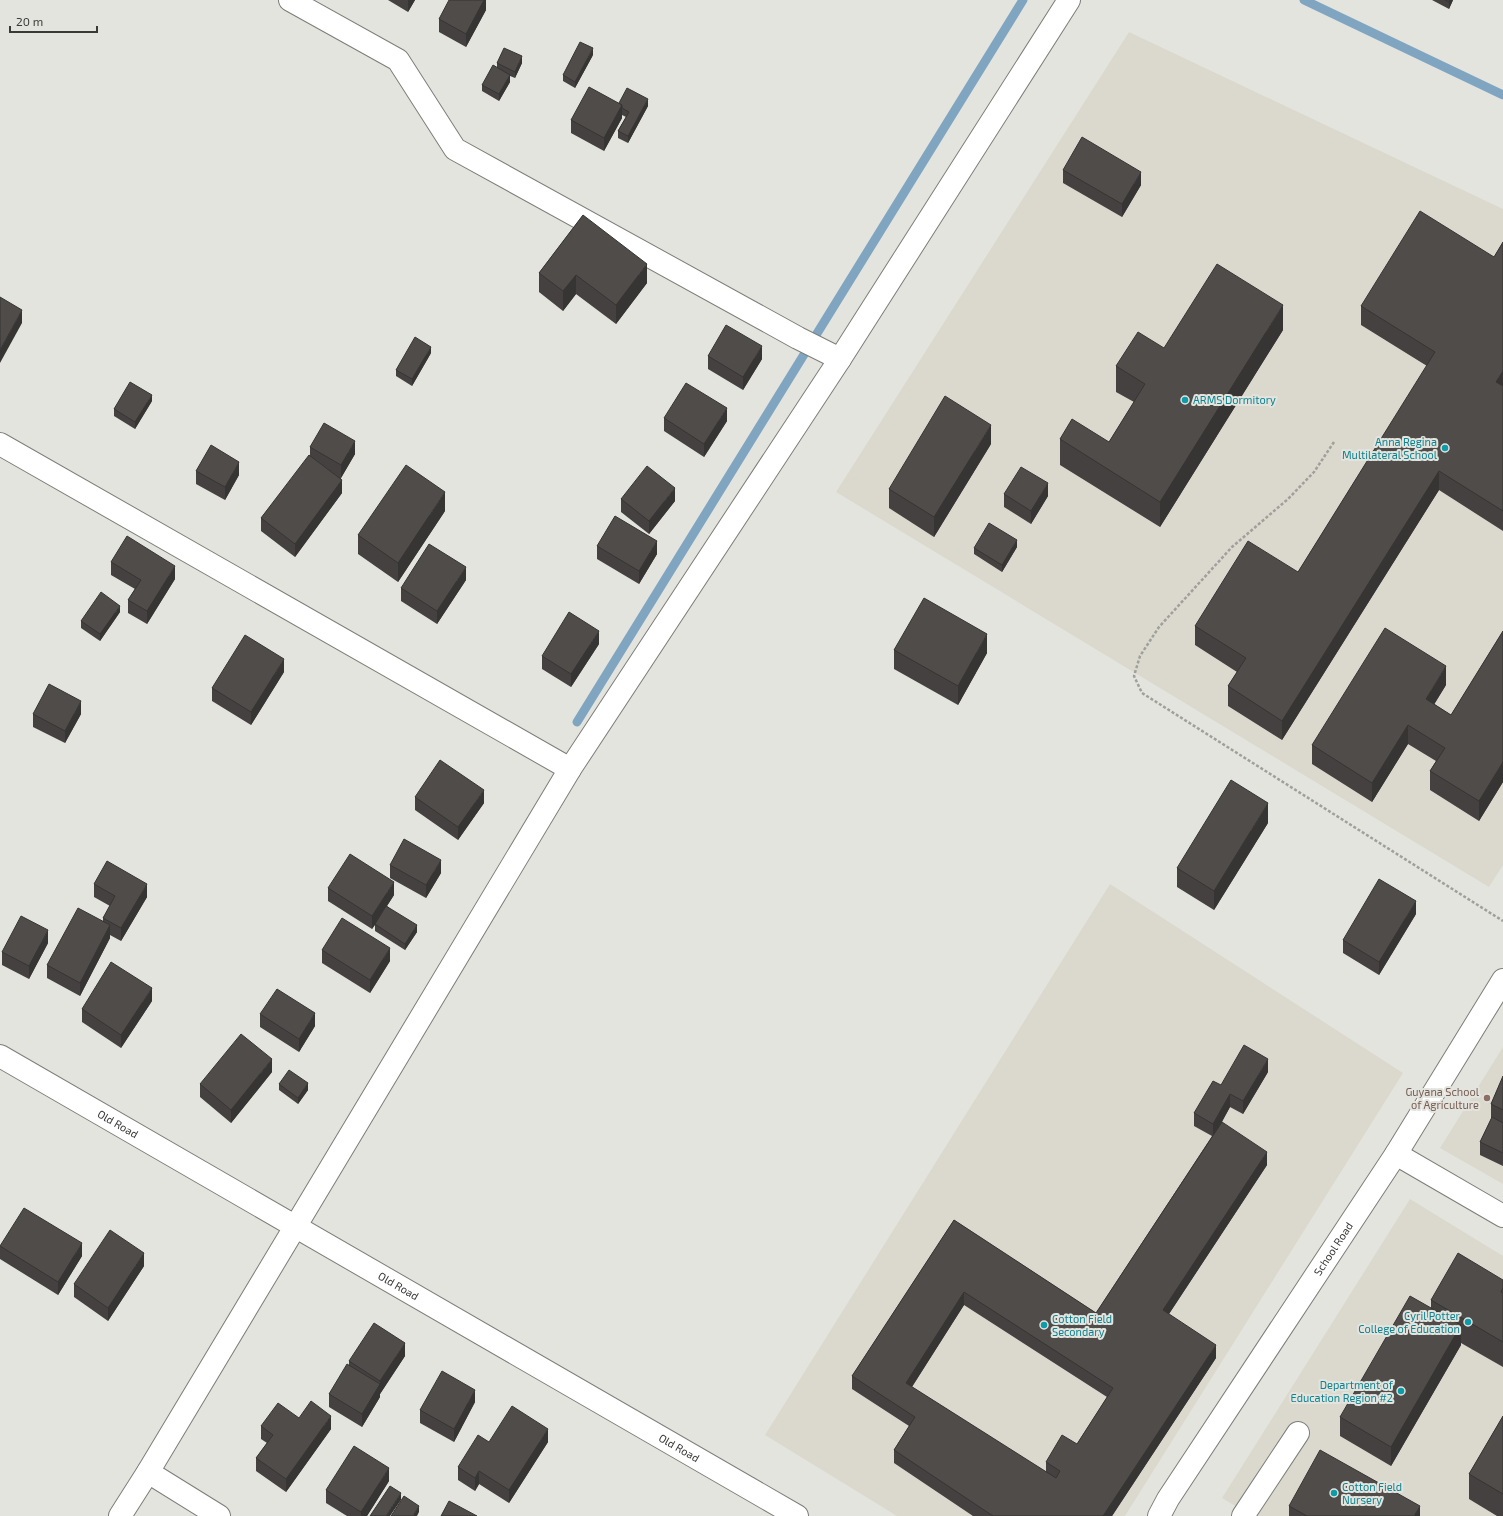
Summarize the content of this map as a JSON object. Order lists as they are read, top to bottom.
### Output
{
  "streets": {
    "street": ["Old Road", "School Road"]
  },
  "places": [
    "ARMS Dormitory",
    "Anna Regina Multilateral School",
    "Guyana School of Agriculture",
    "Cyril Potter College of Education",
    "Cotton Field Secondary",
    "Department of Education Region #2",
    "Cotton Field Nursery"
  ],
  "scale_bar": "20 m"
}
